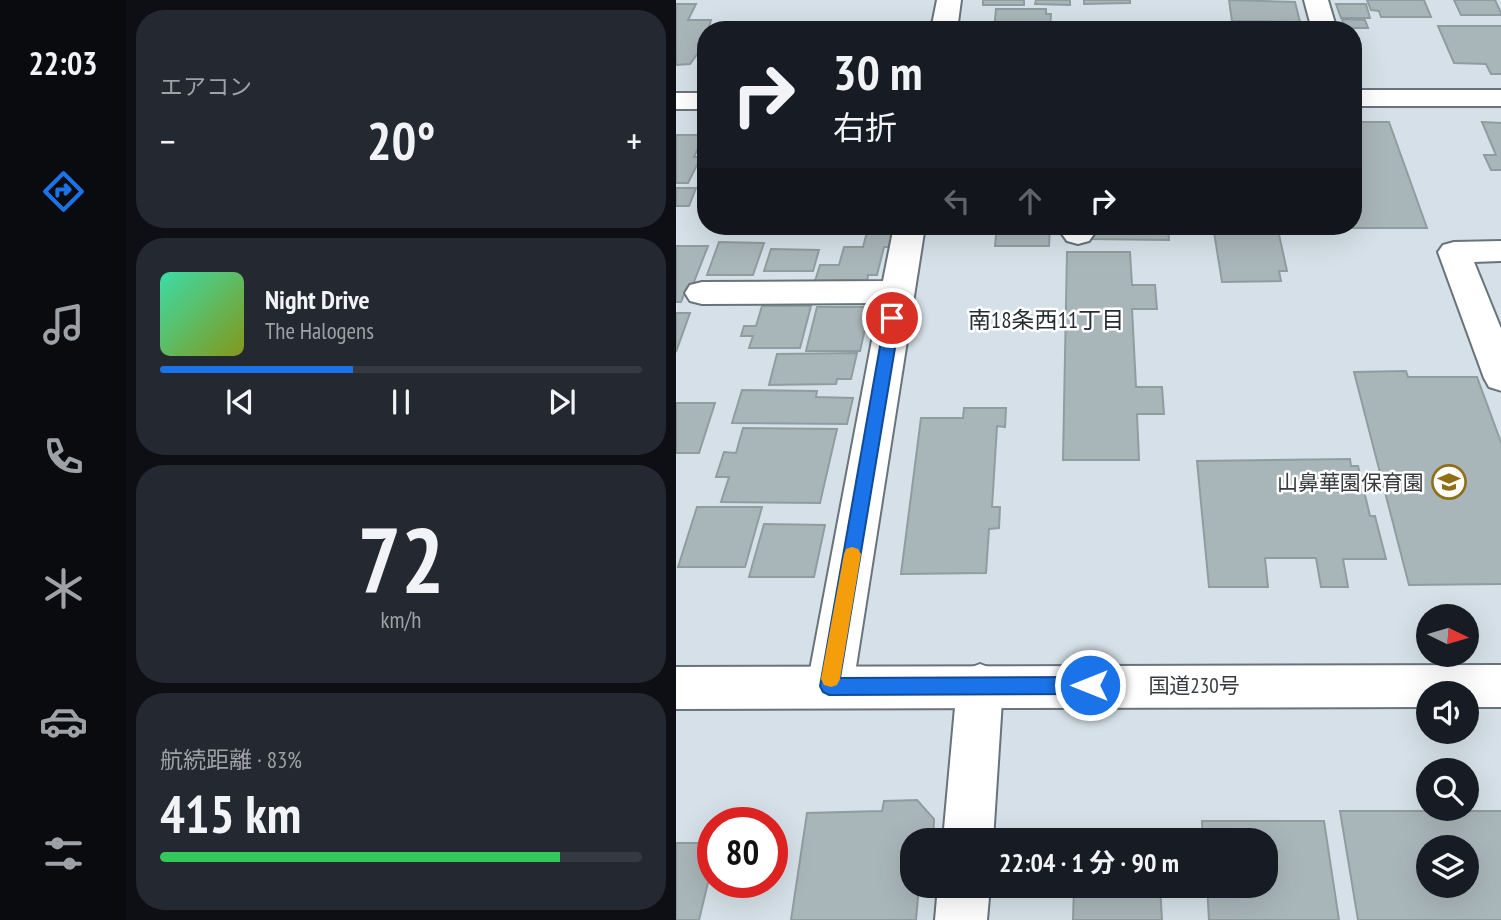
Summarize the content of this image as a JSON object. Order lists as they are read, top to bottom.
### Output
{
  "streets": {
    "main road": ["国道230号"]
  },
  "districts": ["南18条西11丁目"],
  "places": {
    "school or university": ["山鼻華園保育園"]
  },
  "north": "right",
  "page": {
    "tabs": "22:03",
    "tile": [
      "エアコン",
      ["72", "km/h"],
      ["航続距離 · 83%", "415 km"]
    ],
    "turn": ["30 m", "右折"],
    "heat": ["−", "20°", "+"],
    "song": ["Night Drive", "The Halogens"],
    "limit": "80",
    "trip": "22:04 · 1 分 · 90 m"
  }
}
